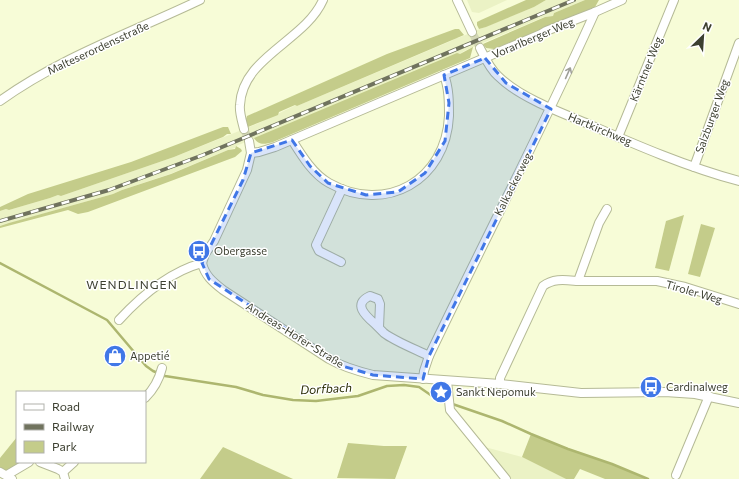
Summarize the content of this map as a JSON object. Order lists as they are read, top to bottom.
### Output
{
  "streets": {
    "street": [
      "Vorarlberger Weg",
      "Malteserordensstraße",
      "Kärntner Weg",
      "Salzburger Weg",
      "Hartkirchweg",
      "Kalkackerweg",
      "Tiroler Weg",
      "Andreas-Hofer-Straße"
    ]
  },
  "crossings": [
    ["Vorarlberger Weg", "Hartkirchweg"],
    ["Vorarlberger Weg", "Kalkackerweg"],
    ["Kärntner Weg", "Hartkirchweg"],
    ["Salzburger Weg", "Hartkirchweg"],
    ["Hartkirchweg", "Kalkackerweg"],
    ["Kalkackerweg", "Andreas-Hofer-Straße"],
    ["Tiroler Weg", "Andreas-Hofer-Straße"]
  ],
  "districts": ["WENDLINGEN"],
  "water": ["Dorfbach"],
  "places": {
    "bus stop": ["Obergasse", "Cardinalweg"],
    "shop": ["Appetié"],
    "place": ["Sankt Nepomuk"]
  },
  "legend": ["Road", "Railway", "Park"],
  "north": "top right"
}
